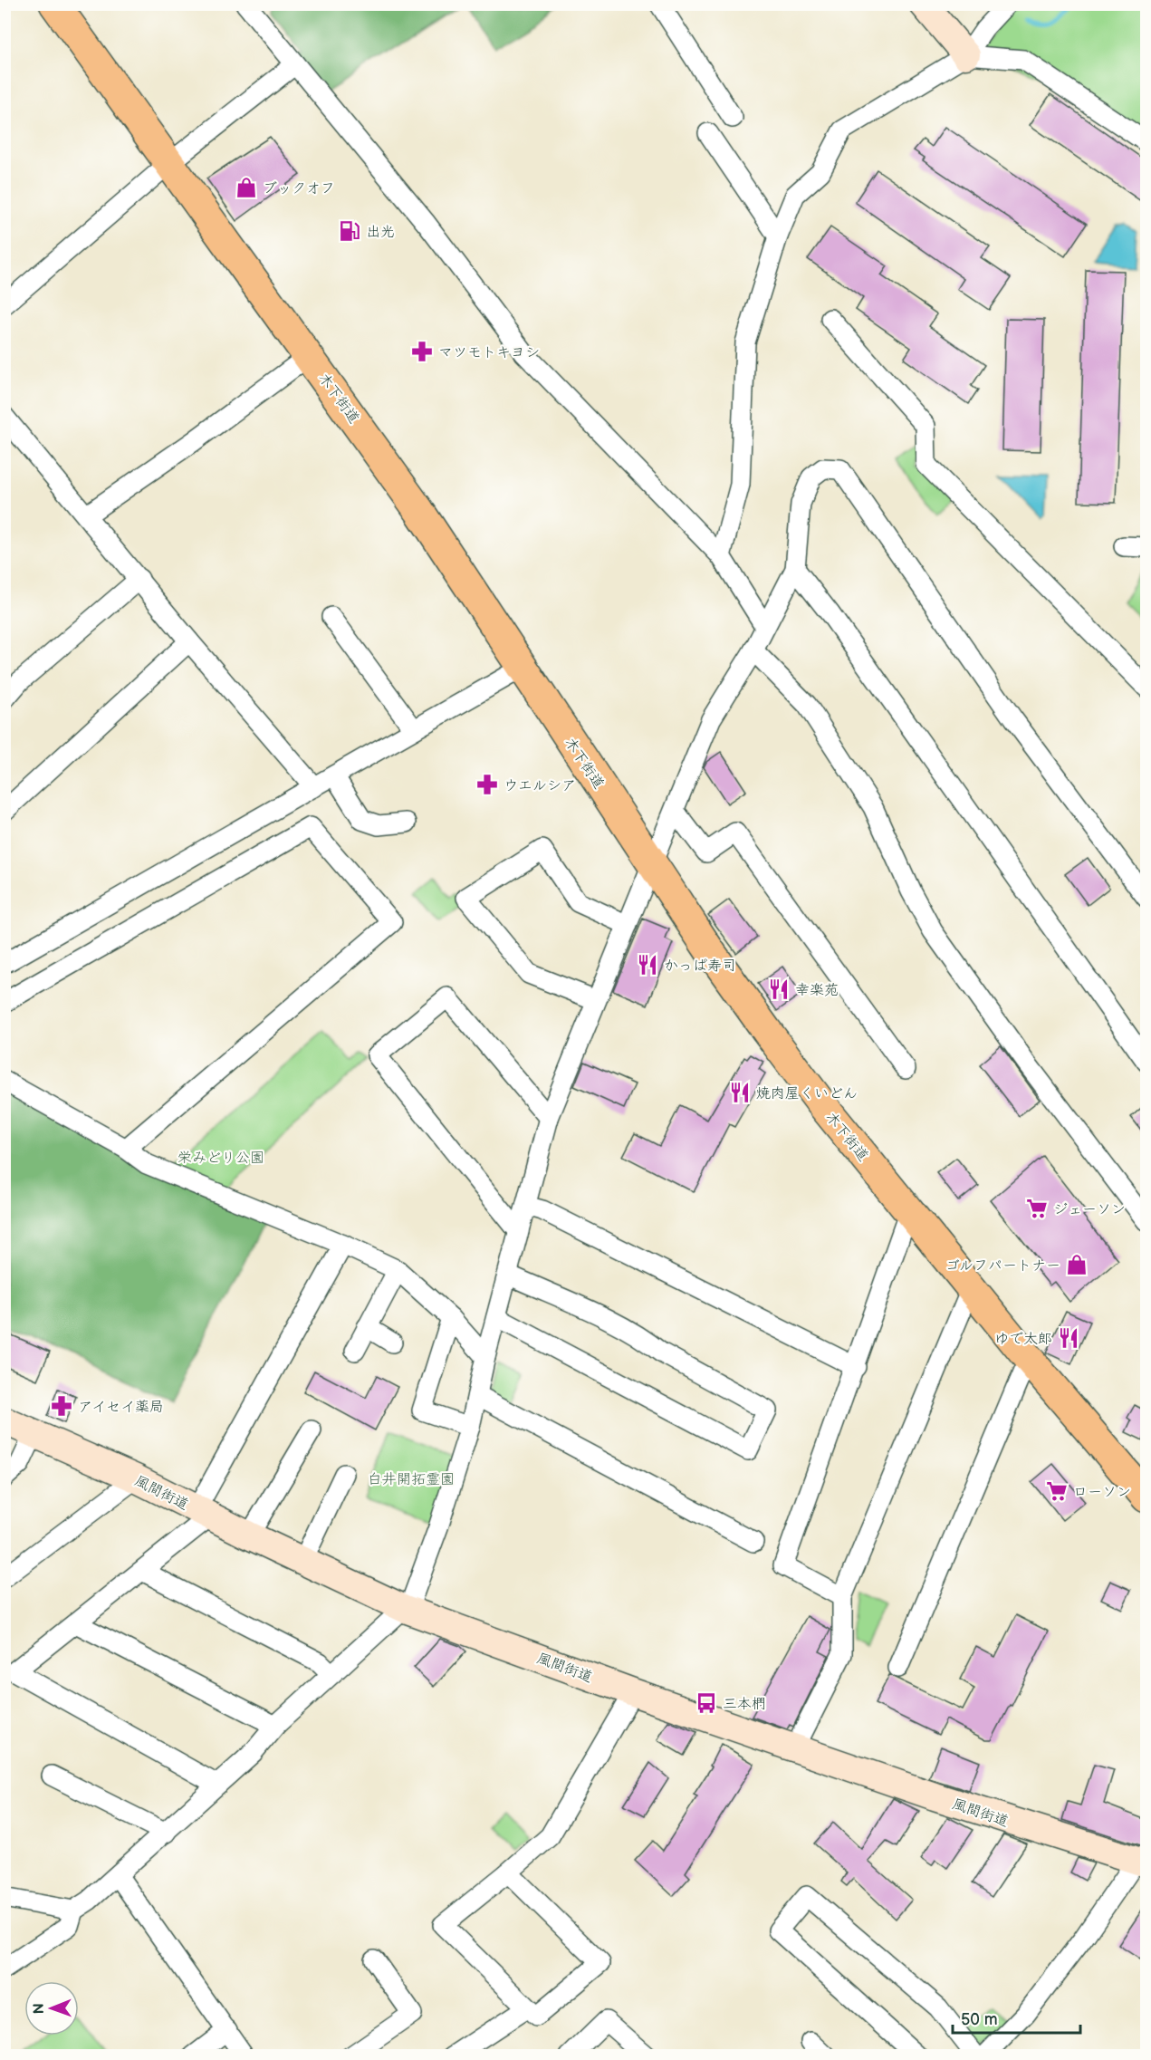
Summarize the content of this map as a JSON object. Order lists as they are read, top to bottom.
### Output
{
  "streets": {
    "main road": ["木下街道"],
    "street": ["風間街道"]
  },
  "parks": ["栄みどり公園", "白井開拓霊園"],
  "places": {
    "shop": ["ブックオフ", "ゴルフパートナー"],
    "fuel station": ["出光"],
    "pharmacy": ["マツモトキヨシ", "ウエルシア", "アイセイ薬局"],
    "restaurant": [
      "かっぱ寿司",
      "幸楽苑",
      "焼肉屋くいどん",
      "ゆで太郎"
    ],
    "supermarket": ["ジェーソン", "ローソン"],
    "bus stop": ["三本椚"]
  },
  "scale_bar": "50 m",
  "north": "left"
}
